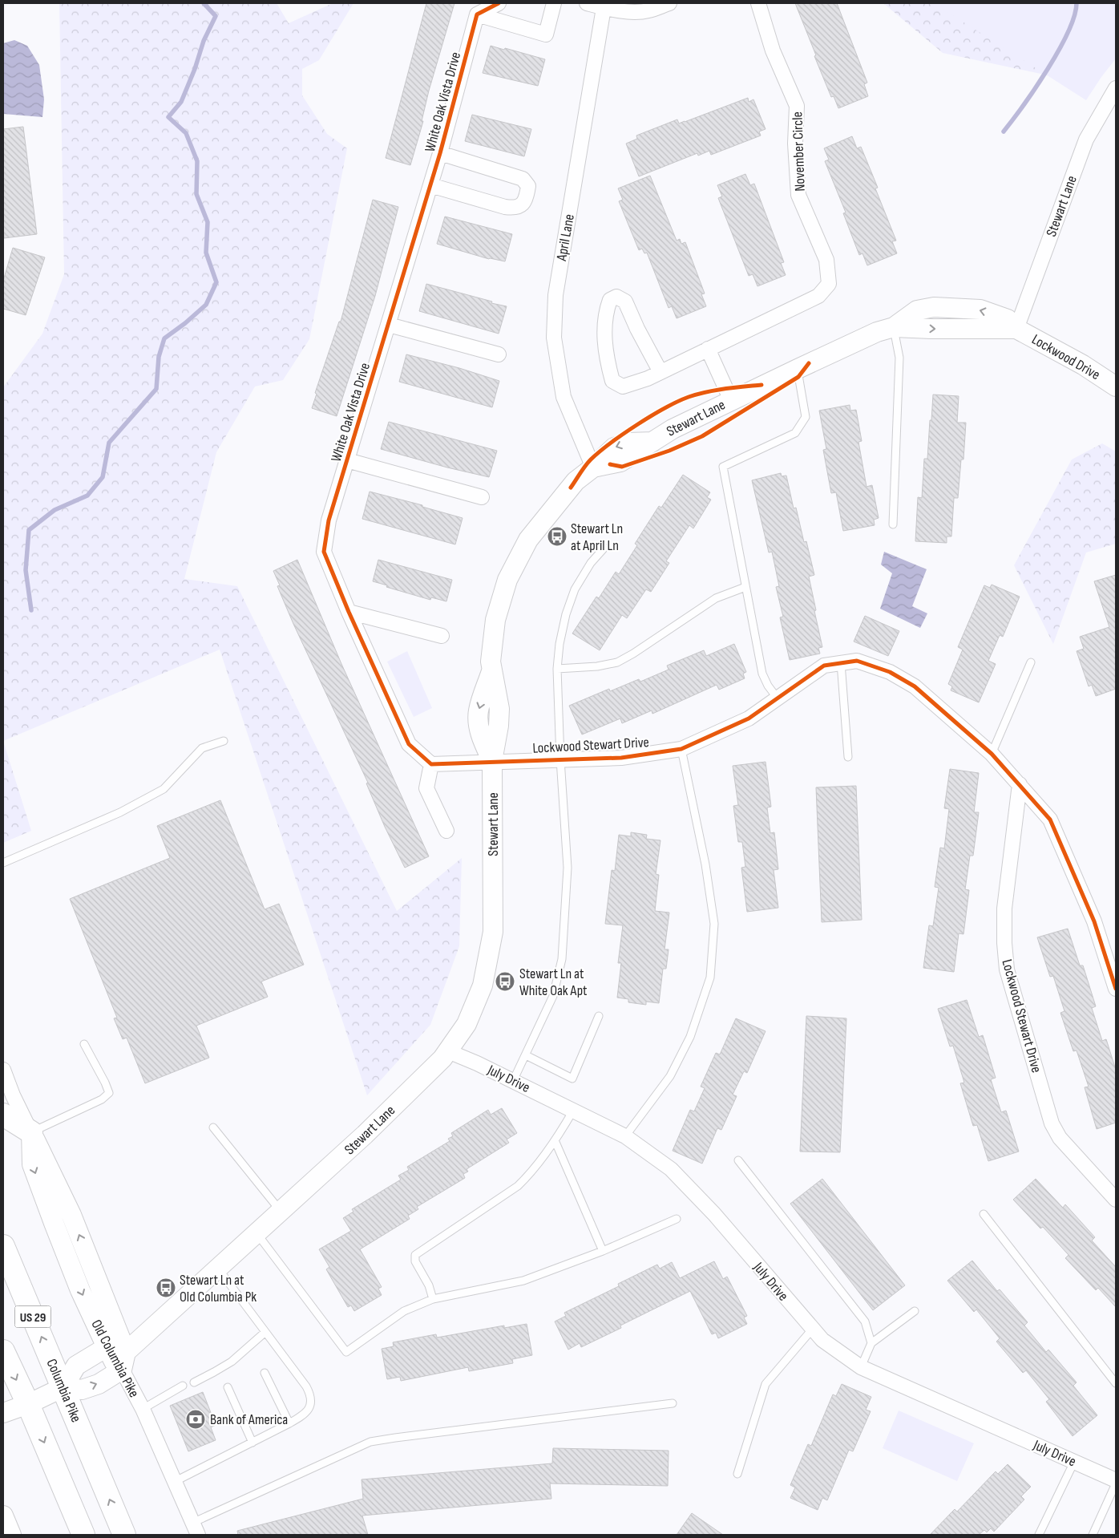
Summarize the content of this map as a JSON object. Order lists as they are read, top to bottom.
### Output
{
  "streets": {
    "highway": ["US 29", "Columbia Pike"],
    "street": [
      "White Oak Vista Drive",
      "November Circle",
      "Stewart Lane",
      "April Lane",
      "Lockwood Drive",
      "Lockwood Stewart Drive",
      "July Drive",
      "Old Columbia Pike"
    ]
  },
  "crossings": [
    ["Stewart Lane", "April Lane"],
    ["Stewart Lane", "Lockwood Drive"],
    ["Stewart Lane", "Lockwood Stewart Drive"],
    ["Stewart Lane", "July Drive"],
    ["Stewart Lane", "Old Columbia Pike"],
    ["Stewart Lane", "Columbia Pike"]
  ],
  "places": {
    "bus stop": ["Stewart Ln at April Ln", "Stewart Ln at White Oak Apt", "Stewart Ln at Old Columbia Pk"],
    "bank": ["Bank of America"]
  }
}
